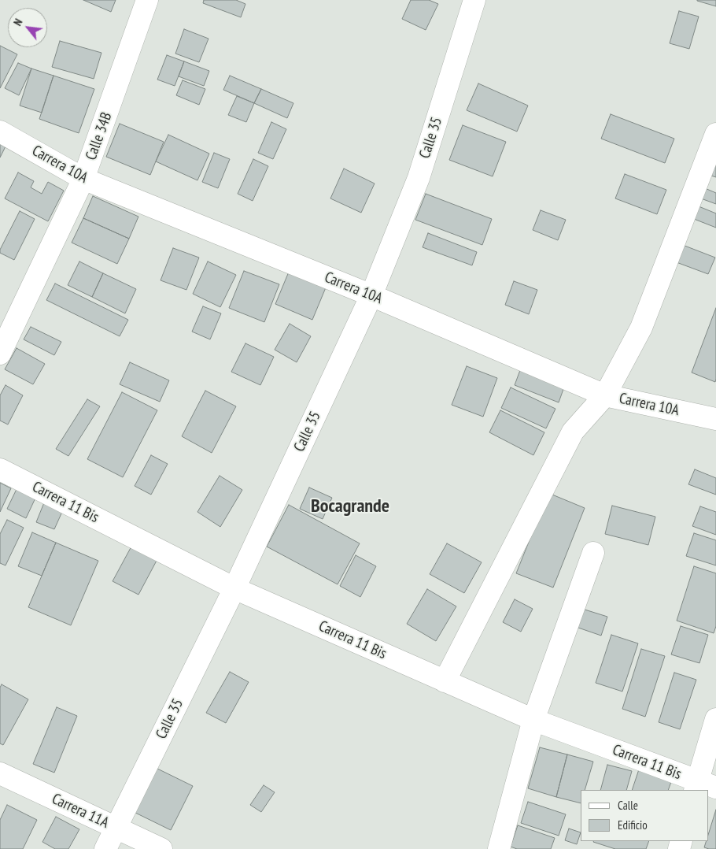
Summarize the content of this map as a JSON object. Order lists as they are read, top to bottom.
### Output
{
  "streets": {
    "street": [
      "Calle 34B",
      "Calle 35",
      "Carrera 10A",
      "Carrera 11 Bis",
      "Carrera 11A"
    ]
  },
  "crossings": [
    ["Calle 34B", "Carrera 10A"],
    ["Calle 35", "Carrera 10A"],
    ["Calle 35", "Carrera 11 Bis"],
    ["Calle 35", "Carrera 11A"]
  ],
  "districts": ["Bocagrande"],
  "legend": ["Calle", "Edificio"],
  "north": "top left"
}
